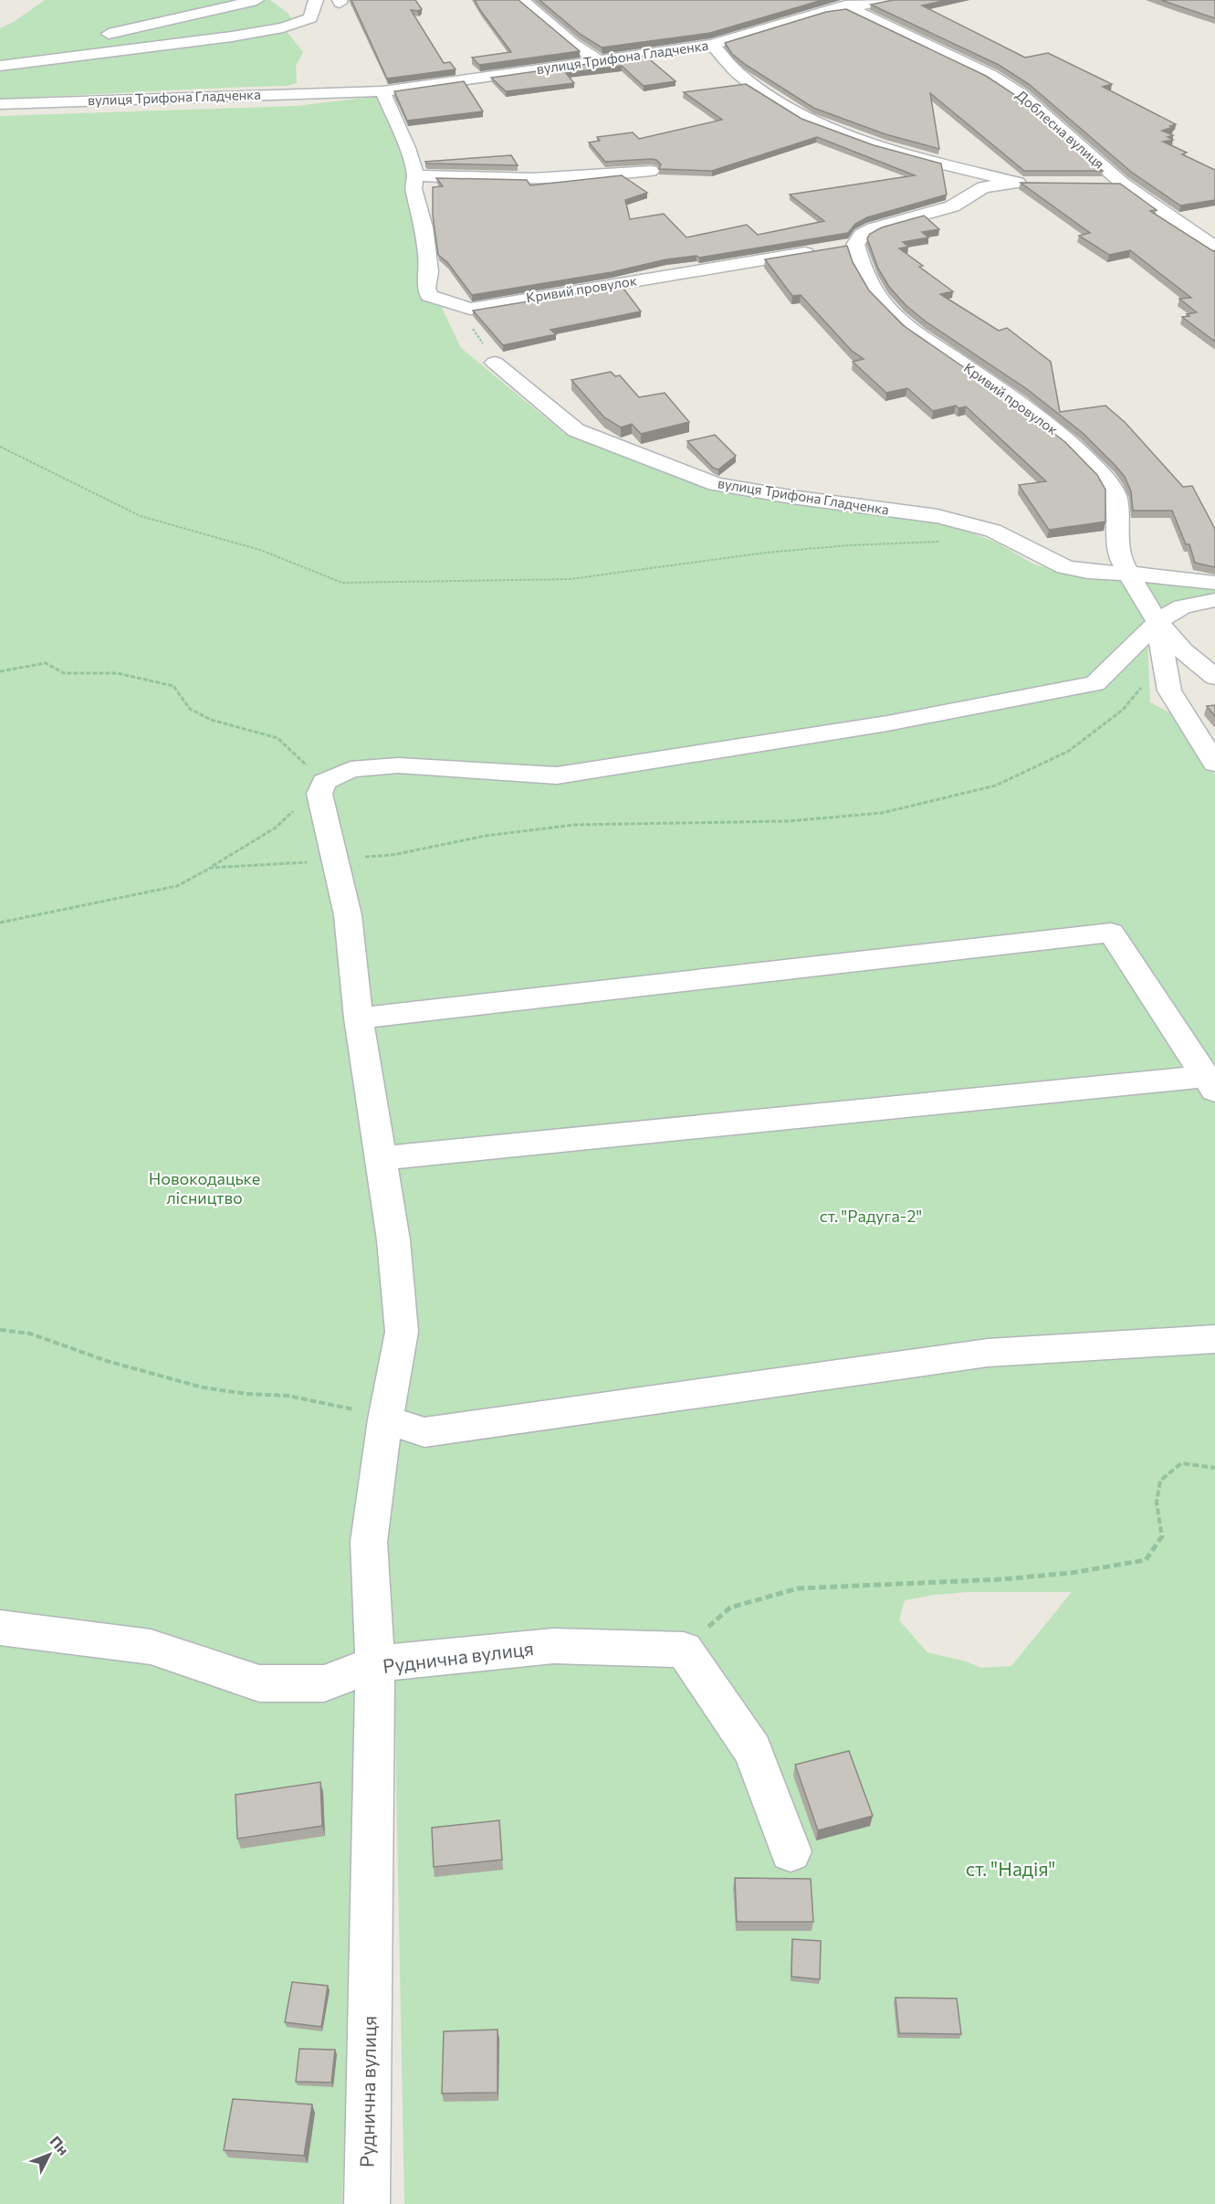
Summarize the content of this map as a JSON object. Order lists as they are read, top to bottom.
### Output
{
  "streets": {
    "street": [
      "вулиця Трифона Гладченка",
      "Доблесна вулиця",
      "Кривий провулок",
      "Руднична вулиця"
    ]
  },
  "crossings": [
    ["вулиця Трифона Гладченка", "Доблесна вулиця"],
    ["вулиця Трифона Гладченка", "Кривий провулок"]
  ],
  "parks": ["Новокодацьке лісництво", "ст. \"Радуга-2\"", "ст. \"Надія\""],
  "north": "top right"
}
